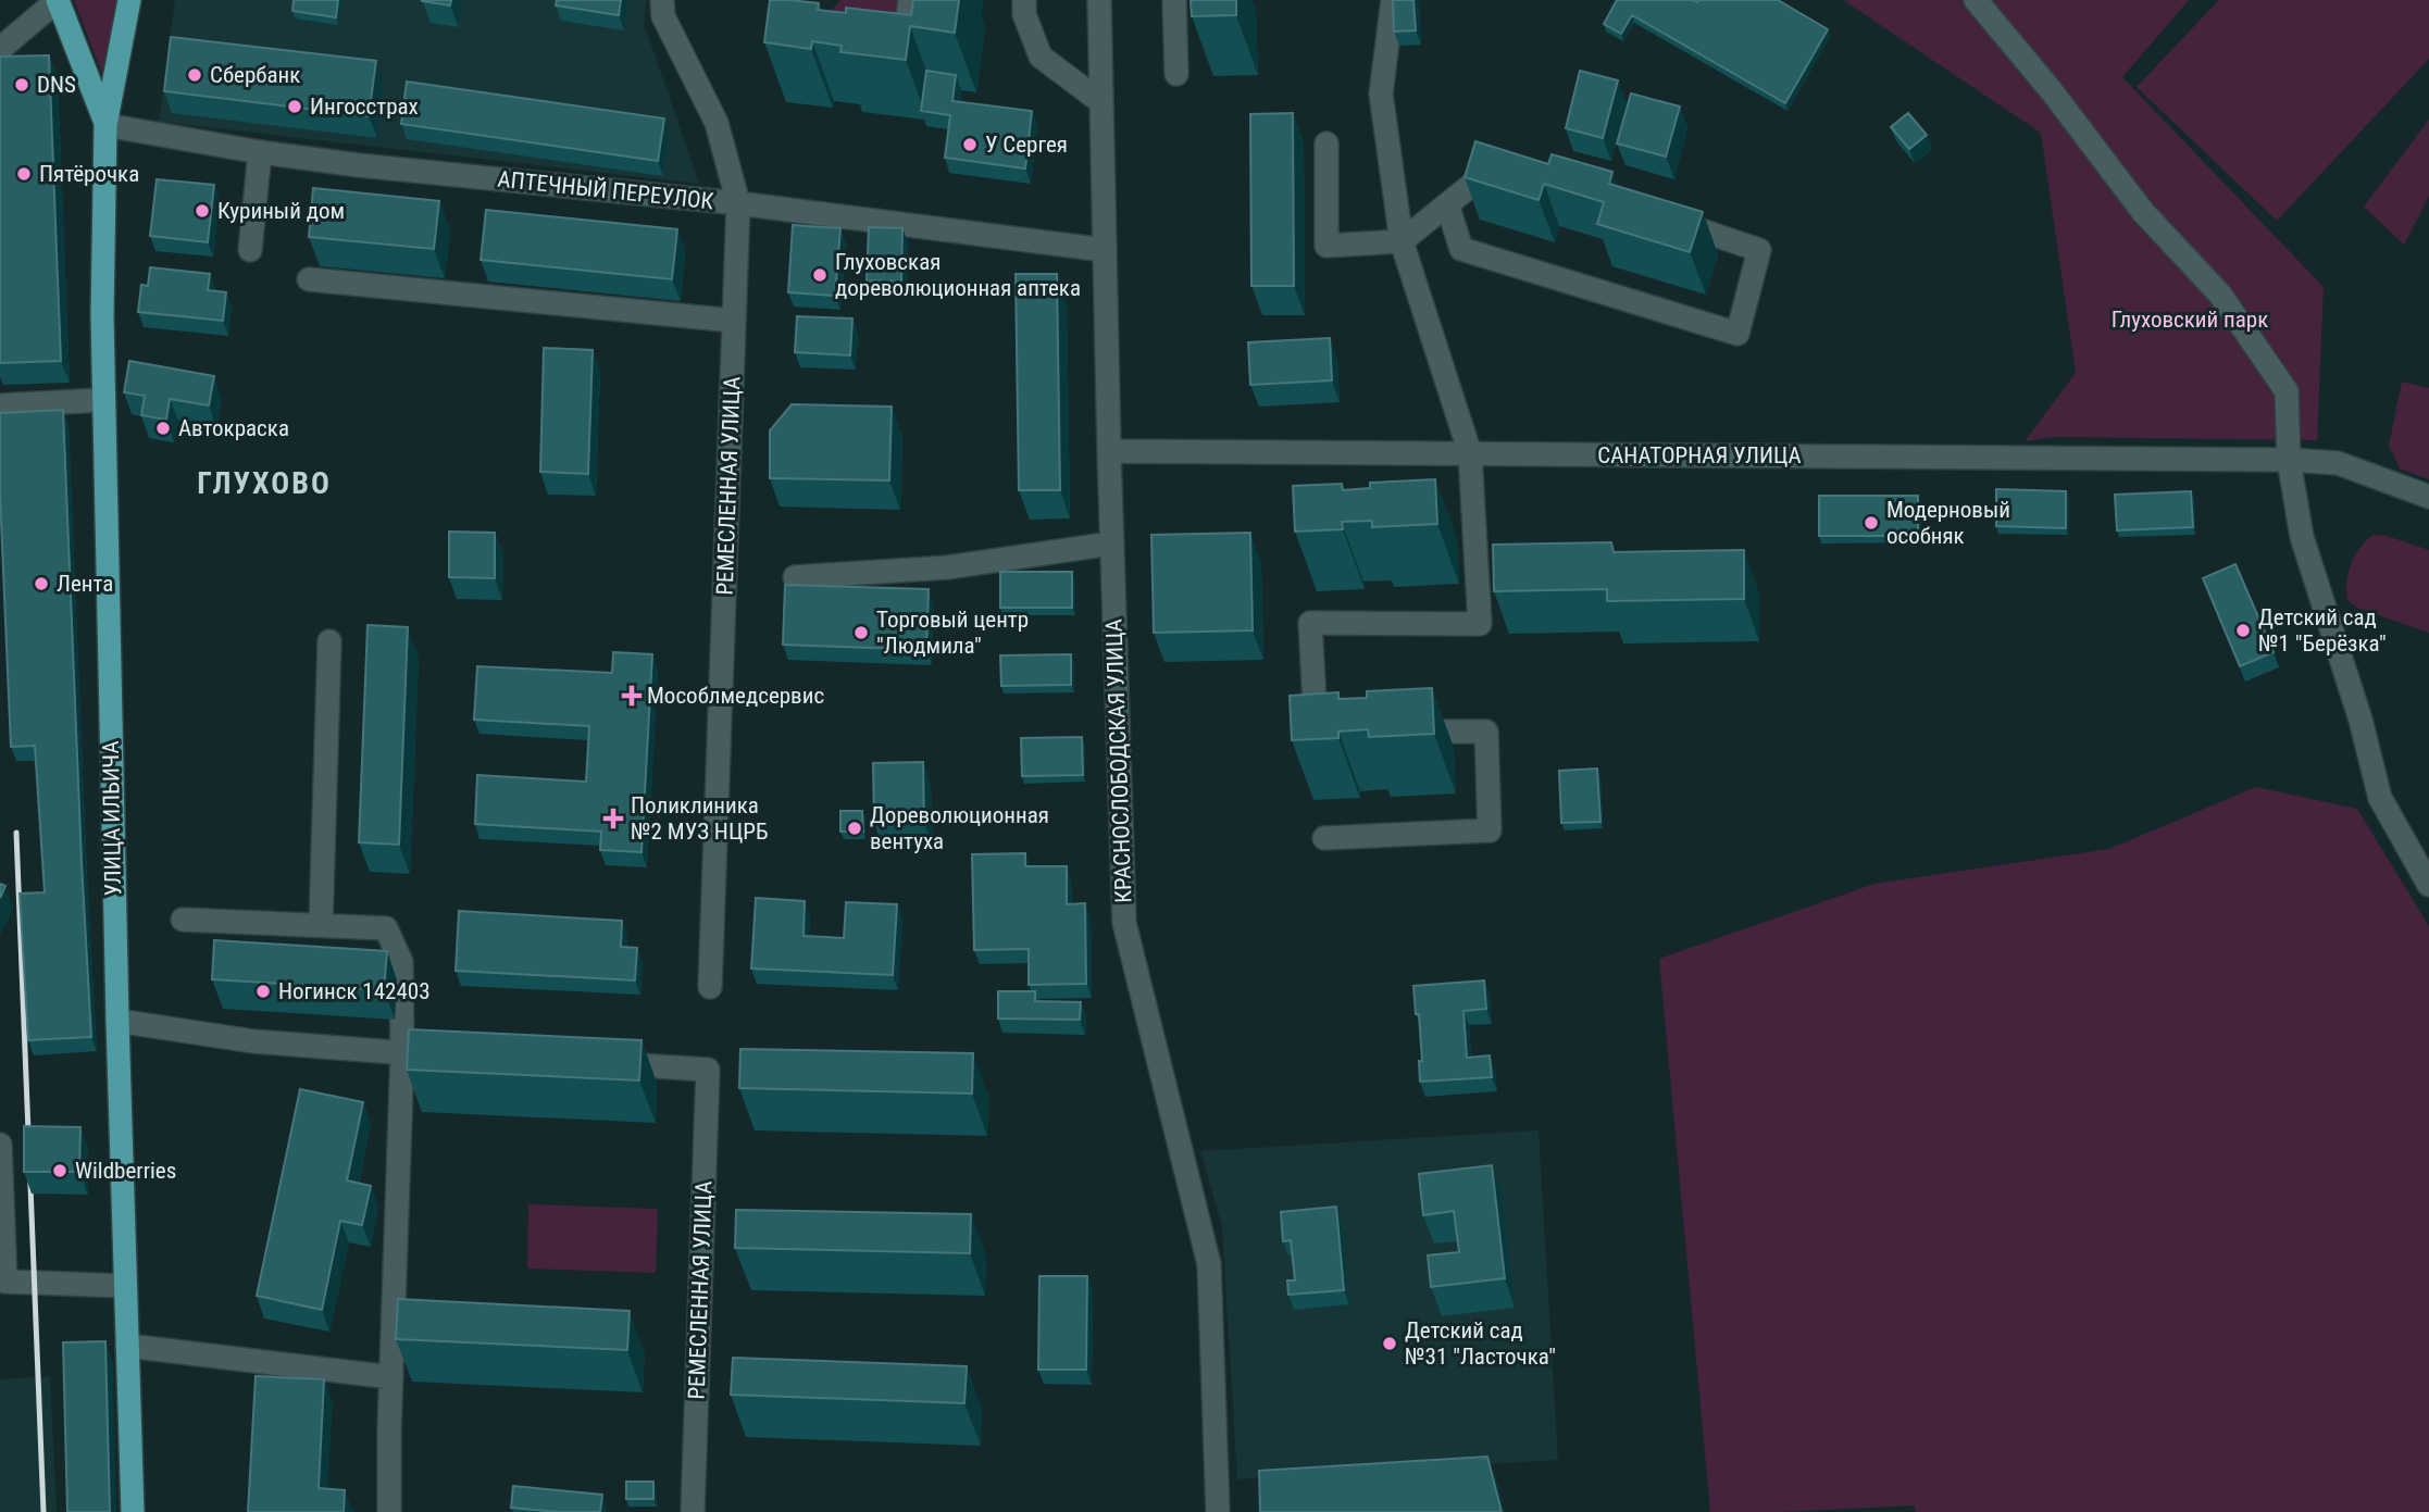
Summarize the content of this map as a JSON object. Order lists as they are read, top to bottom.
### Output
{
  "streets": {
    "main road": ["УЛИЦА ИЛЬИЧА"],
    "street": [
      "АПТЕЧНЫЙ ПЕРЕУЛОК",
      "САНАТОРНАЯ УЛИЦА",
      "РЕМЕСЛЕННАЯ УЛИЦА",
      "КРАСНОСЛОБОДСКАЯ УЛИЦА"
    ]
  },
  "crossings": [
    ["АПТЕЧНЫЙ ПЕРЕУЛОК", "РЕМЕСЛЕННАЯ УЛИЦА"],
    ["АПТЕЧНЫЙ ПЕРЕУЛОК", "КРАСНОСЛОБОДСКАЯ УЛИЦА"],
    ["АПТЕЧНЫЙ ПЕРЕУЛОК", "УЛИЦА ИЛЬИЧА"],
    ["САНАТОРНАЯ УЛИЦА", "КРАСНОСЛОБОДСКАЯ УЛИЦА"]
  ],
  "districts": ["ГЛУХОВО"],
  "parks": ["Глуховский парк"],
  "places": {
    "other": [
      "Сбербанк",
      "DNS",
      "Ингосстрах",
      "У Сергея",
      "Пятёрочка",
      "Куриный дом",
      "Глуховская дореволюционная аптека",
      "Автокраска",
      "Модерновый особняк",
      "Лента",
      "Детский сад №1 \"Берёзка\"",
      "Торговый центр \"Людмила\"",
      "Дореволюционная вентуха",
      "Ногинск 142403",
      "Wildberries",
      "Детский сад №31 \"Ласточка\""
    ],
    "health": ["Мособлмедсервис", "Поликлиника №2 МУЗ НЦРБ"]
  }
}
